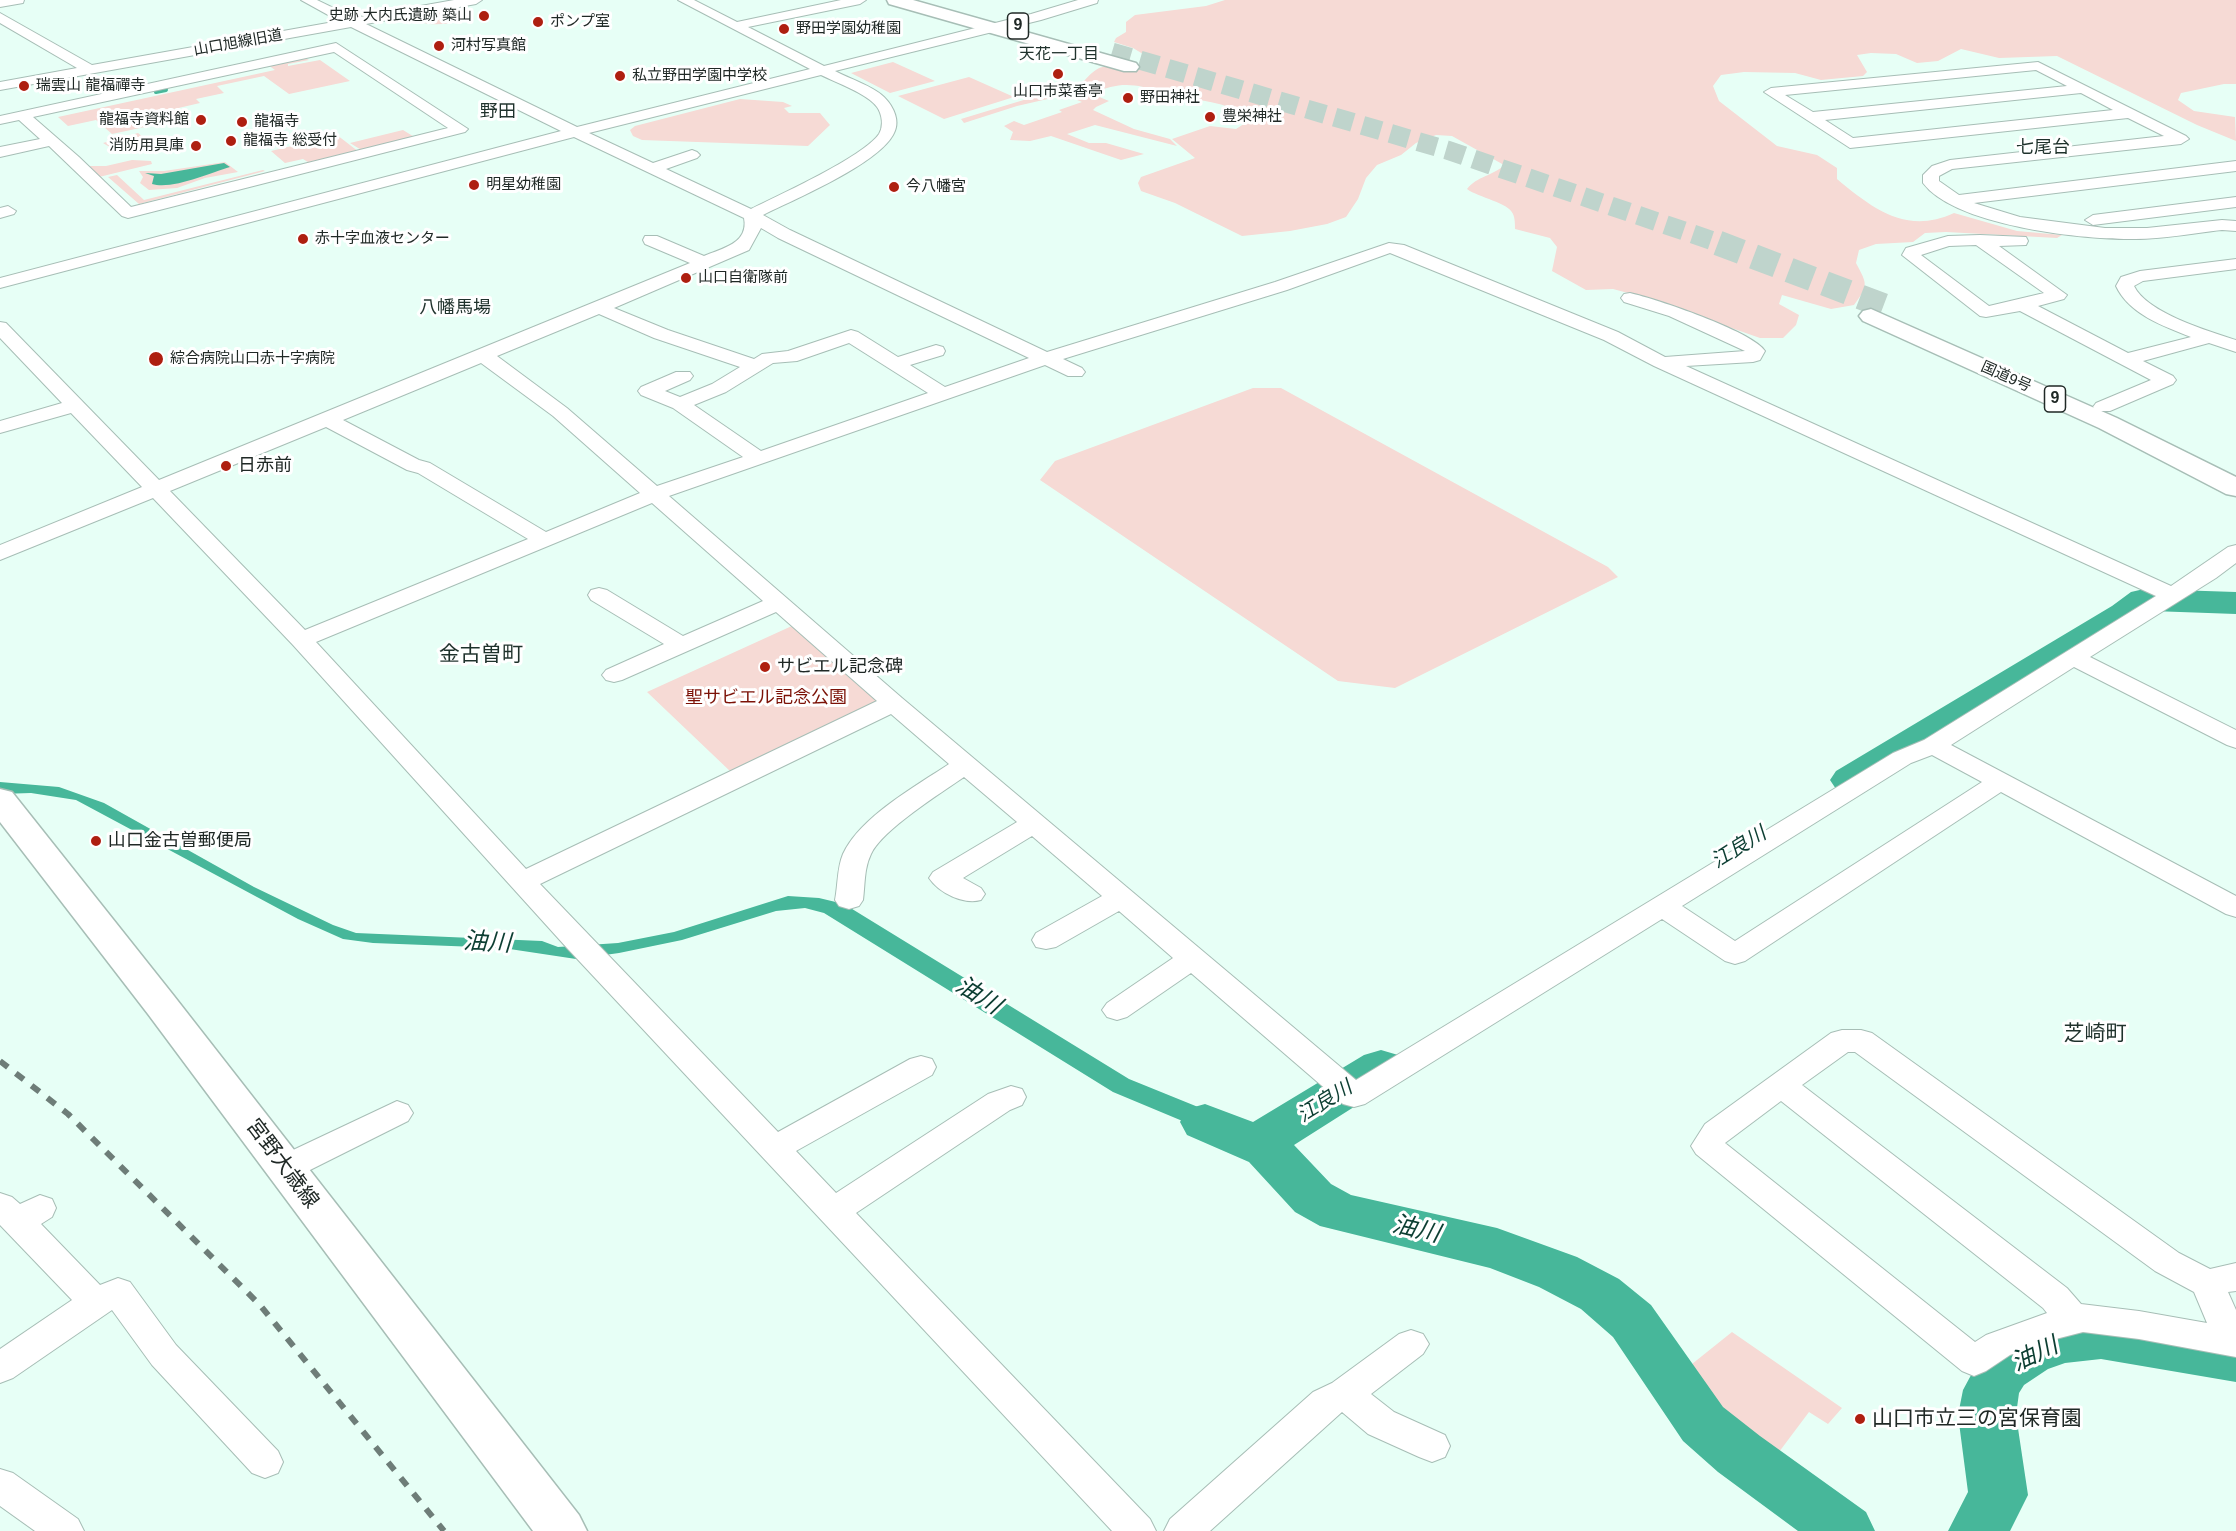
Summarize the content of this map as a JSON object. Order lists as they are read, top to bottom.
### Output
{
  "streets": {
    "main road": ["9", "国道9号", "宮野大歳線"],
    "street": ["山口旭線旧道"]
  },
  "districts": [
    "天花一丁目",
    "野田",
    "七尾台",
    "八幡馬場",
    "金古曽町",
    "芝崎町"
  ],
  "water": ["江良川", "油川"],
  "parks": ["聖サビエル記念公園"],
  "places": [
    "史跡 大内氏遺跡 築山",
    "ポンプ室",
    "野田学園幼稚園",
    "河村写真館",
    "山口市菜香亭",
    "私立野田学園中学校",
    "瑞雲山 龍福禪寺",
    "野田神社",
    "豊栄神社",
    "龍福寺資料館",
    "龍福寺",
    "龍福寺 総受付",
    "消防用具庫",
    "明星幼稚園",
    "今八幡宮",
    "赤十字血液センター",
    "山口自衛隊前",
    "綜合病院山口赤十字病院",
    "日赤前",
    "サビエル記念碑",
    "山口金古曽郵便局",
    "山口市立三の宮保育園"
  ]
}
